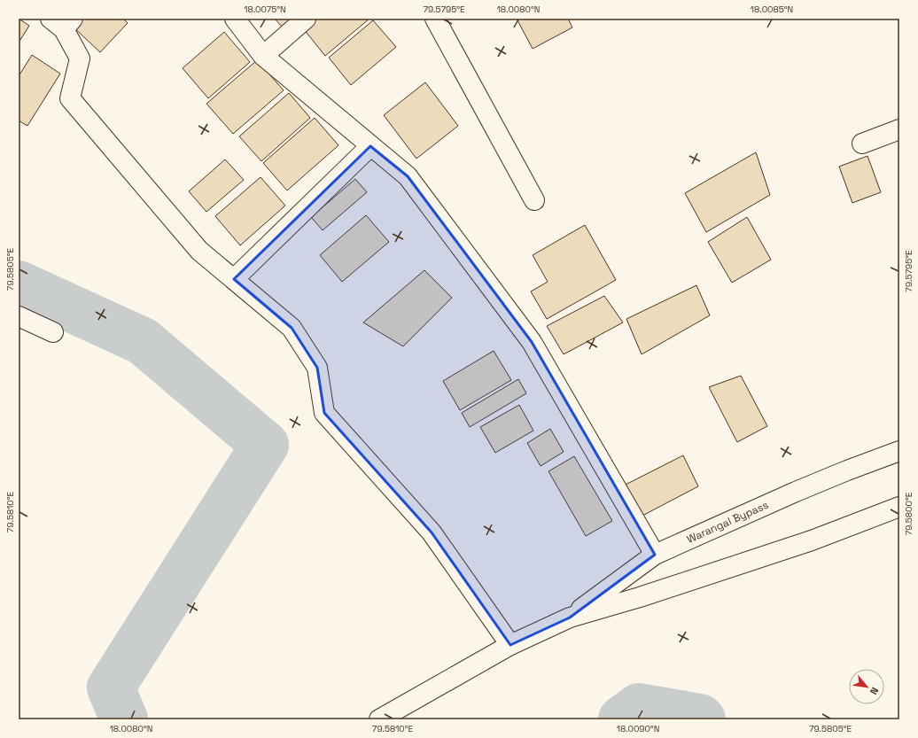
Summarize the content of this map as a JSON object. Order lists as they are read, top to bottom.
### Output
{
  "streets": {
    "street": ["Warangal Bypass"]
  },
  "north": "bottom right",
  "coordinates": [
    "18.0075°N",
    "79.5795°E",
    "18.0080°N",
    "18.0085°N",
    "79.5805°E",
    "79.5810°E",
    "79.5800°E",
    "18.0090°N"
  ]
}
